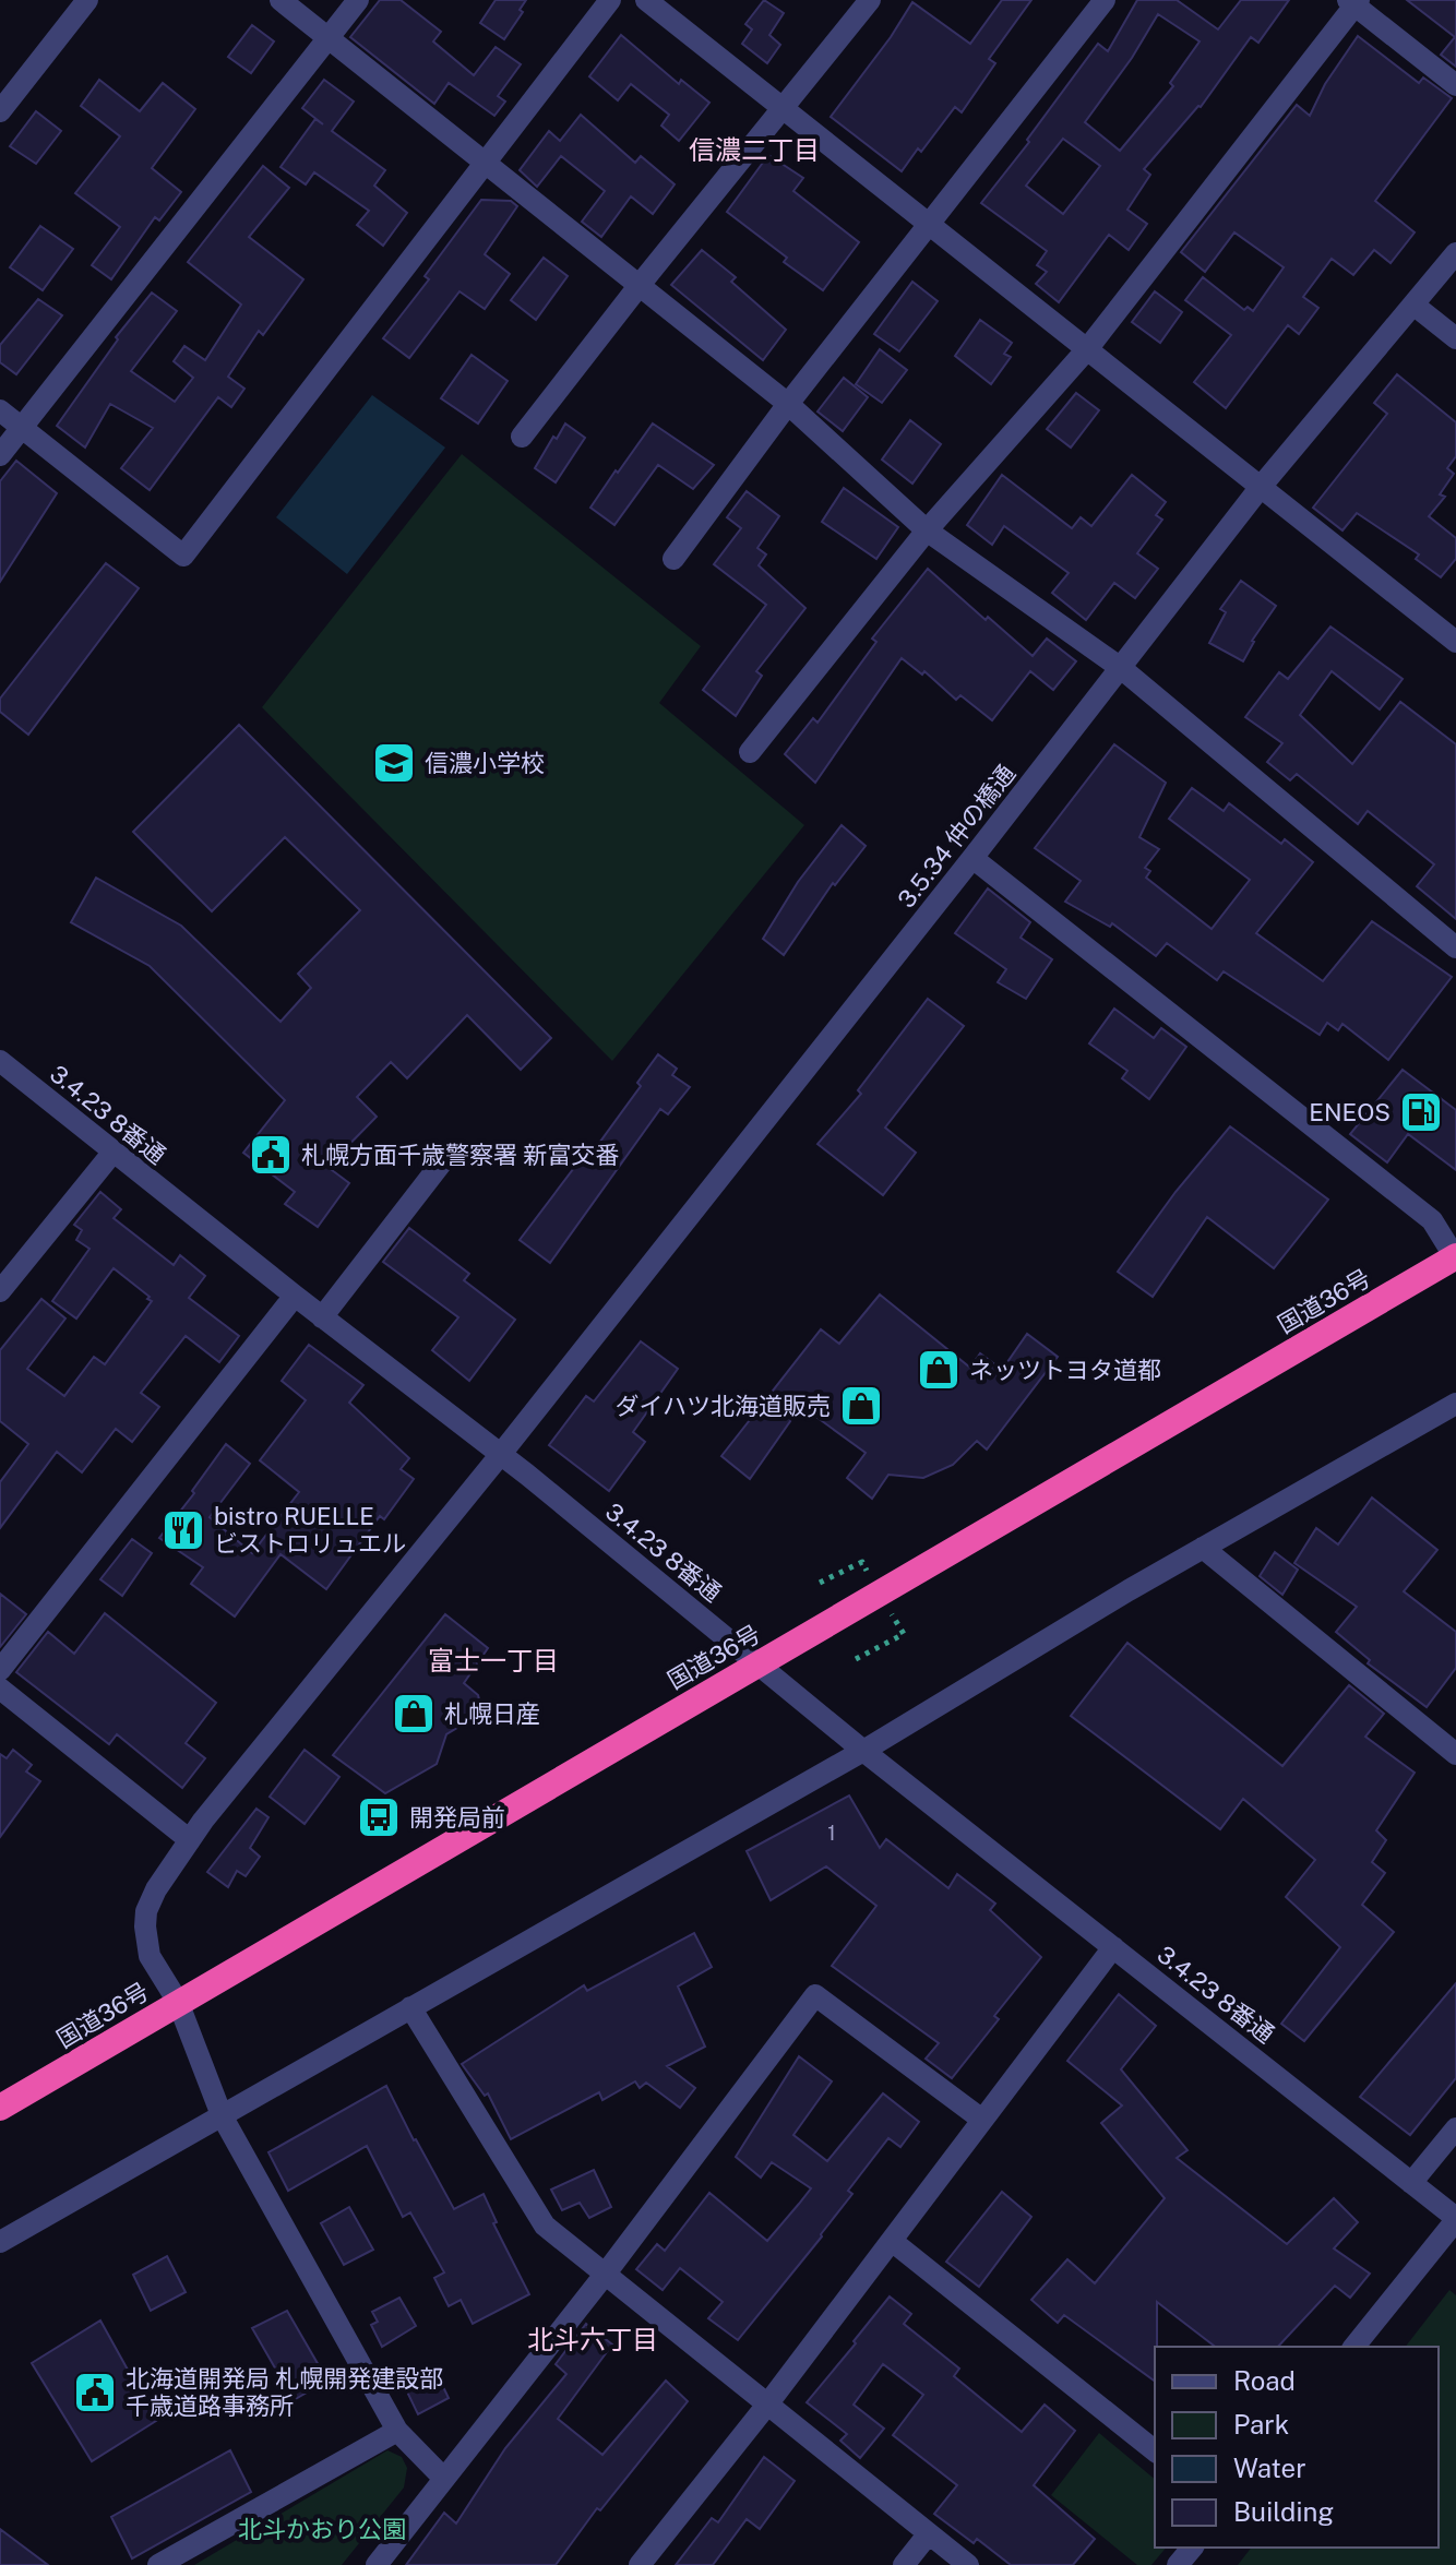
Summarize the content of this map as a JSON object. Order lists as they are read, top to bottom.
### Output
{
  "streets": {
    "highway": ["国道36号"],
    "street": ["3.5.34 仲の橋通", "3.4.23 8番通"]
  },
  "crossings": [
    ["3.5.34 仲の橋通", "3.4.23 8番通"],
    ["3.5.34 仲の橋通", "国道36号"],
    ["3.4.23 8番通", "国道36号"]
  ],
  "districts": ["信濃二丁目", "富士一丁目", "北斗六丁目"],
  "parks": ["北斗かおり公園"],
  "places": {
    "school or university": ["信濃小学校"],
    "fuel station": ["ENEOS"],
    "public building": ["札幌方面千歳警察署 新富交番", "北海道開発局 札幌開発建設部 千歳道路事務所"],
    "shop": ["ネッツトヨタ道都", "ダイハツ北海道販売", "札幌日産"],
    "restaurant": ["bistro RUELLE ビストロリュエル"],
    "bus stop": ["開発局前"]
  },
  "house_numbers": ["1"],
  "legend": [
    "Road",
    "Park",
    "Water",
    "Building"
  ]
}
